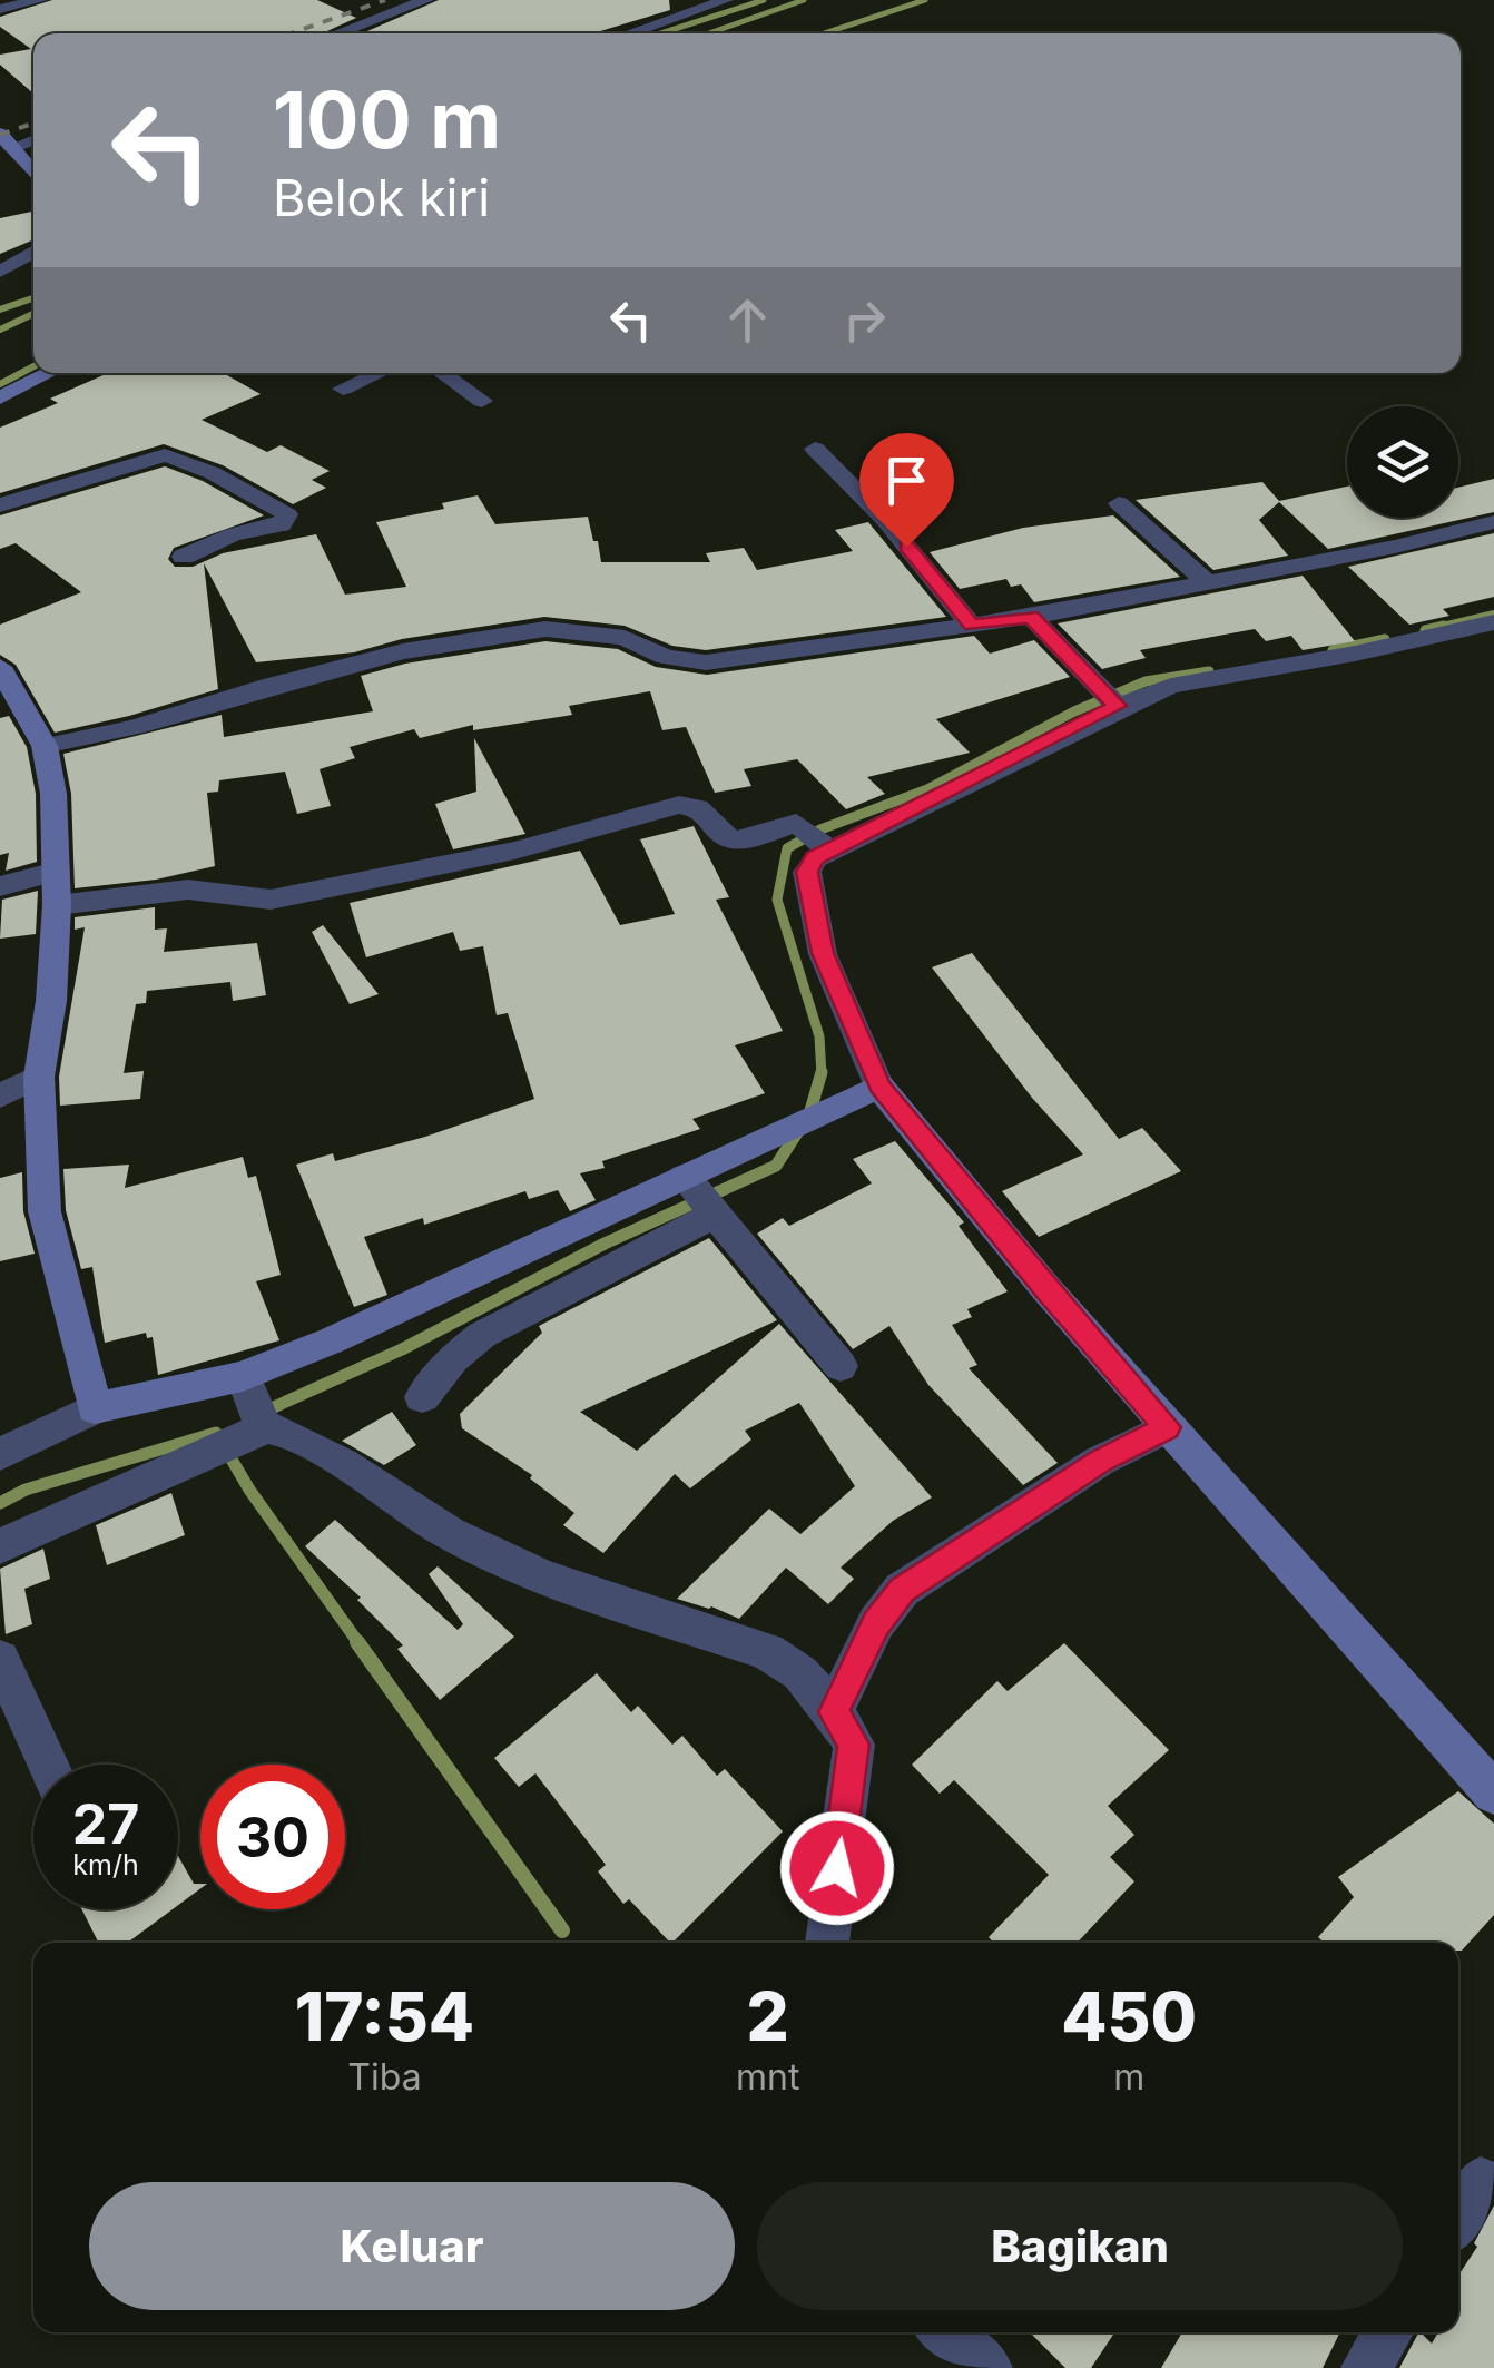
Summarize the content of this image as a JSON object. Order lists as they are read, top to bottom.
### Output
{
  "page": {
    "turn": ["100 m", "Belok kiri"],
    "speed": "27 km/h",
    "limit": "30",
    "eta": [
      "17:54",
      "Tiba",
      "2",
      "mnt",
      "450",
      "m"
    ],
    "buttons": ["Keluar", "Bagikan"]
  }
}
